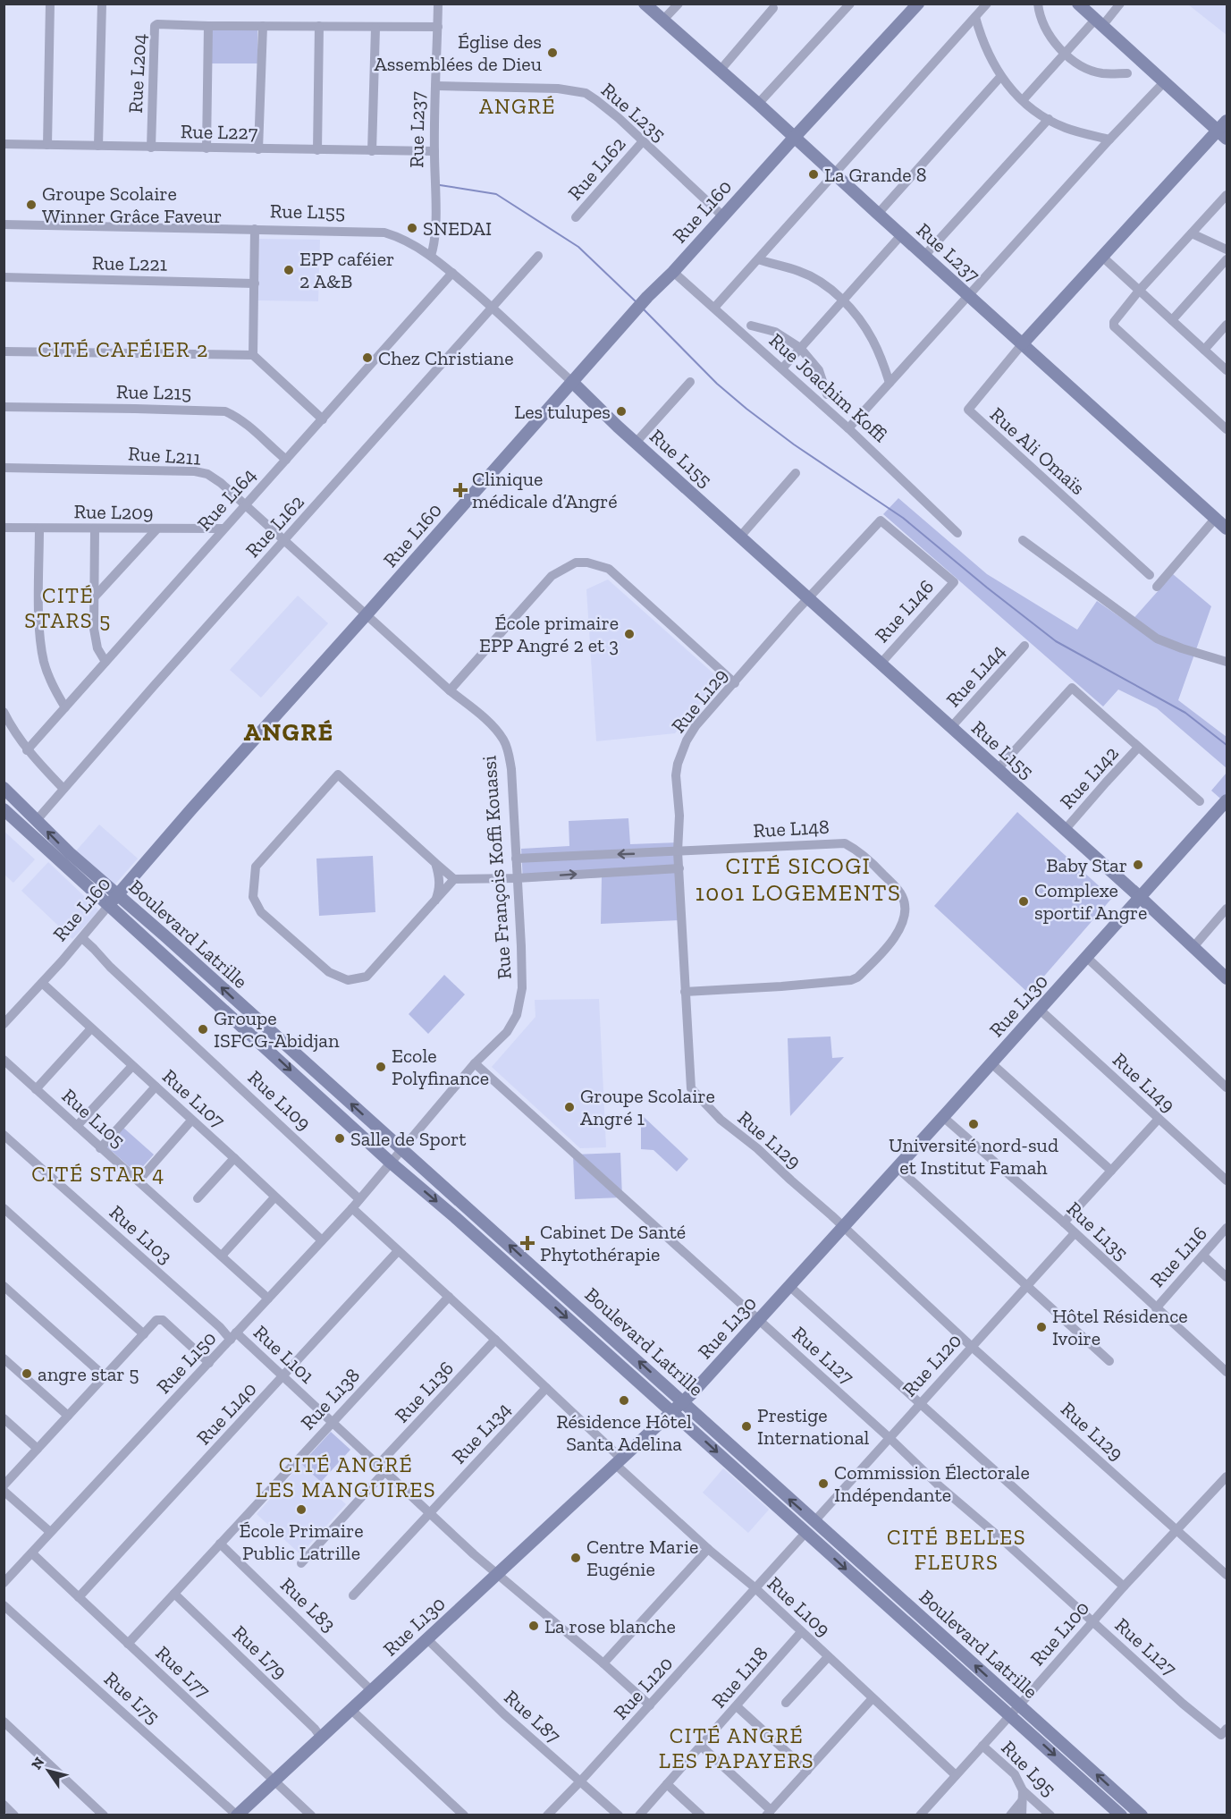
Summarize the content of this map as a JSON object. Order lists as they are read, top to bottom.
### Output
{
  "streets": {
    "street": [
      "Rue L204",
      "Rue L235",
      "Rue L237",
      "Rue L227",
      "Rue L162",
      "Rue L155",
      "Rue L160",
      "Rue L221",
      "Rue Joachim Koffi",
      "Rue L215",
      "Rue Ali Omaïs",
      "Rue L211",
      "Rue L164",
      "Rue L209",
      "Rue L146",
      "Rue L144",
      "Rue L129",
      "Rue L142",
      "Rue L148",
      "Rue François Koffi Kouassi",
      "Boulevard Latrille",
      "Rue L130",
      "Rue L149",
      "Rue L107",
      "Rue L109",
      "Rue L105",
      "Rue L135",
      "Rue L103",
      "Rue L116",
      "Rue L101",
      "Rue L127",
      "Rue L150",
      "Rue L120",
      "Rue L136",
      "Rue L138",
      "Rue L140",
      "Rue L134",
      "Rue L83",
      "Rue L100",
      "Rue L79",
      "Rue L77",
      "Rue L118",
      "Rue L75",
      "Rue L87",
      "Rue L95"
    ]
  },
  "crossings": [
    ["Rue L204", "Rue L237"],
    ["Rue L204", "Rue L227"],
    ["Rue L235", "Rue L237"],
    ["Rue L235", "Rue L162"],
    ["Rue L235", "Rue L160"],
    ["Rue L237", "Rue L227"],
    ["Rue L237", "Rue L155"],
    ["Rue L237", "Rue L160"],
    ["Rue L237", "Rue Ali Omaïs"],
    ["Rue L162", "Rue L155"],
    ["Rue L162", "Rue L211"],
    ["Rue L162", "Boulevard Latrille"],
    ["Rue L155", "Rue L160"],
    ["Rue L155", "Rue L164"],
    ["Rue L155", "Rue L146"],
    ["Rue L155", "Rue L144"],
    ["Rue L155", "Rue L129"],
    ["Rue L155", "Rue L142"],
    ["Rue L155", "Rue L130"],
    ["Rue L160", "Rue Joachim Koffi"],
    ["Rue L160", "Rue L211"],
    ["Rue L160", "Rue François Koffi Kouassi"],
    ["Rue L160", "Boulevard Latrille"],
    ["Rue L160", "Rue L107"],
    ["Rue L160", "Rue L109"],
    ["Rue L215", "Rue L164"],
    ["Rue L211", "Rue L164"],
    ["Rue L211", "Rue François Koffi Kouassi"],
    ["Rue L164", "Rue L209"],
    ["Rue L146", "Rue L129"],
    ["Rue L129", "Rue L148"],
    ["Rue L129", "Rue L130"],
    ["Rue L129", "Rue L120"],
    ["Rue L129", "Rue L100"],
    ["Rue L148", "Rue François Koffi Kouassi"],
    ["Rue François Koffi Kouassi", "Boulevard Latrille"],
    ["Rue François Koffi Kouassi", "Rue L127"],
    ["Rue François Koffi Kouassi", "Rue L150"],
    ["Boulevard Latrille", "Rue L130"],
    ["Boulevard Latrille", "Rue L150"],
    ["Boulevard Latrille", "Rue L120"],
    ["Boulevard Latrille", "Rue L100"],
    ["Rue L130", "Rue L149"],
    ["Rue L130", "Rue L109"],
    ["Rue L130", "Rue L135"],
    ["Rue L130", "Rue L101"],
    ["Rue L130", "Rue L127"],
    ["Rue L130", "Rue L83"],
    ["Rue L130", "Rue L79"],
    ["Rue L130", "Rue L77"],
    ["Rue L130", "Rue L75"],
    ["Rue L130", "Rue L87"],
    ["Rue L107", "Rue L150"],
    ["Rue L109", "Rue L150"],
    ["Rue L109", "Rue L120"],
    ["Rue L109", "Rue L136"],
    ["Rue L109", "Rue L138"],
    ["Rue L109", "Rue L140"],
    ["Rue L109", "Rue L134"],
    ["Rue L109", "Rue L100"],
    ["Rue L109", "Rue L118"],
    ["Rue L105", "Rue L150"],
    ["Rue L135", "Rue L116"],
    ["Rue L135", "Rue L120"],
    ["Rue L103", "Rue L101"],
    ["Rue L103", "Rue L150"],
    ["Rue L101", "Rue L150"],
    ["Rue L101", "Rue L120"],
    ["Rue L101", "Rue L136"],
    ["Rue L101", "Rue L138"],
    ["Rue L101", "Rue L140"],
    ["Rue L101", "Rue L134"],
    ["Rue L127", "Rue L120"],
    ["Rue L127", "Rue L100"],
    ["Rue L150", "Rue L77"],
    ["Rue L120", "Rue L87"],
    ["Rue L138", "Rue L83"],
    ["Rue L138", "Rue L79"],
    ["Rue L138", "Rue L77"],
    ["Rue L140", "Rue L77"],
    ["Rue L100", "Rue L95"]
  ],
  "districts": [
    "ANGRÉ",
    "CITÉ CAFÉIER 2",
    "CITÉ STARS 5",
    "ANGRÉ",
    "CITÉ SICOGI 1001 LOGEMENTS",
    "CITÉ STAR 4",
    "CITÉ ANGRÉ LES MANGUIRES",
    "CITÉ BELLES FLEURS",
    "CITÉ ANGRÉ LES PAPAYERS"
  ],
  "places": {
    "other": [
      "Église des Assemblées de Dieu",
      "La Grande 8",
      "Groupe Scolaire Winner Grâce Faveur",
      "SNEDAI",
      "EPP caféier 2 A&B",
      "Chez Christiane",
      "Les tulupes",
      "École primaire EPP Angré 2 et 3",
      "Baby Star",
      "Complexe sportif Angre",
      "Groupe ISFCG-Abidjan",
      "Ecole Polyfinance",
      "Groupe Scolaire Angré 1",
      "Université nord-sud et Institut Famah",
      "Salle de Sport",
      "Hôtel Résidence Ivoire",
      "angre star 5",
      "Résidence Hôtel Santa Adelina",
      "Prestige International",
      "Commission Électorale Indépendante",
      "École Primaire Public Latrille",
      "Centre Marie Eugénie",
      "La rose blanche"
    ],
    "health": ["Clinique médicale d’Angré", "Cabinet De Santé Phytothérapie"]
  },
  "north": "top left"
}
